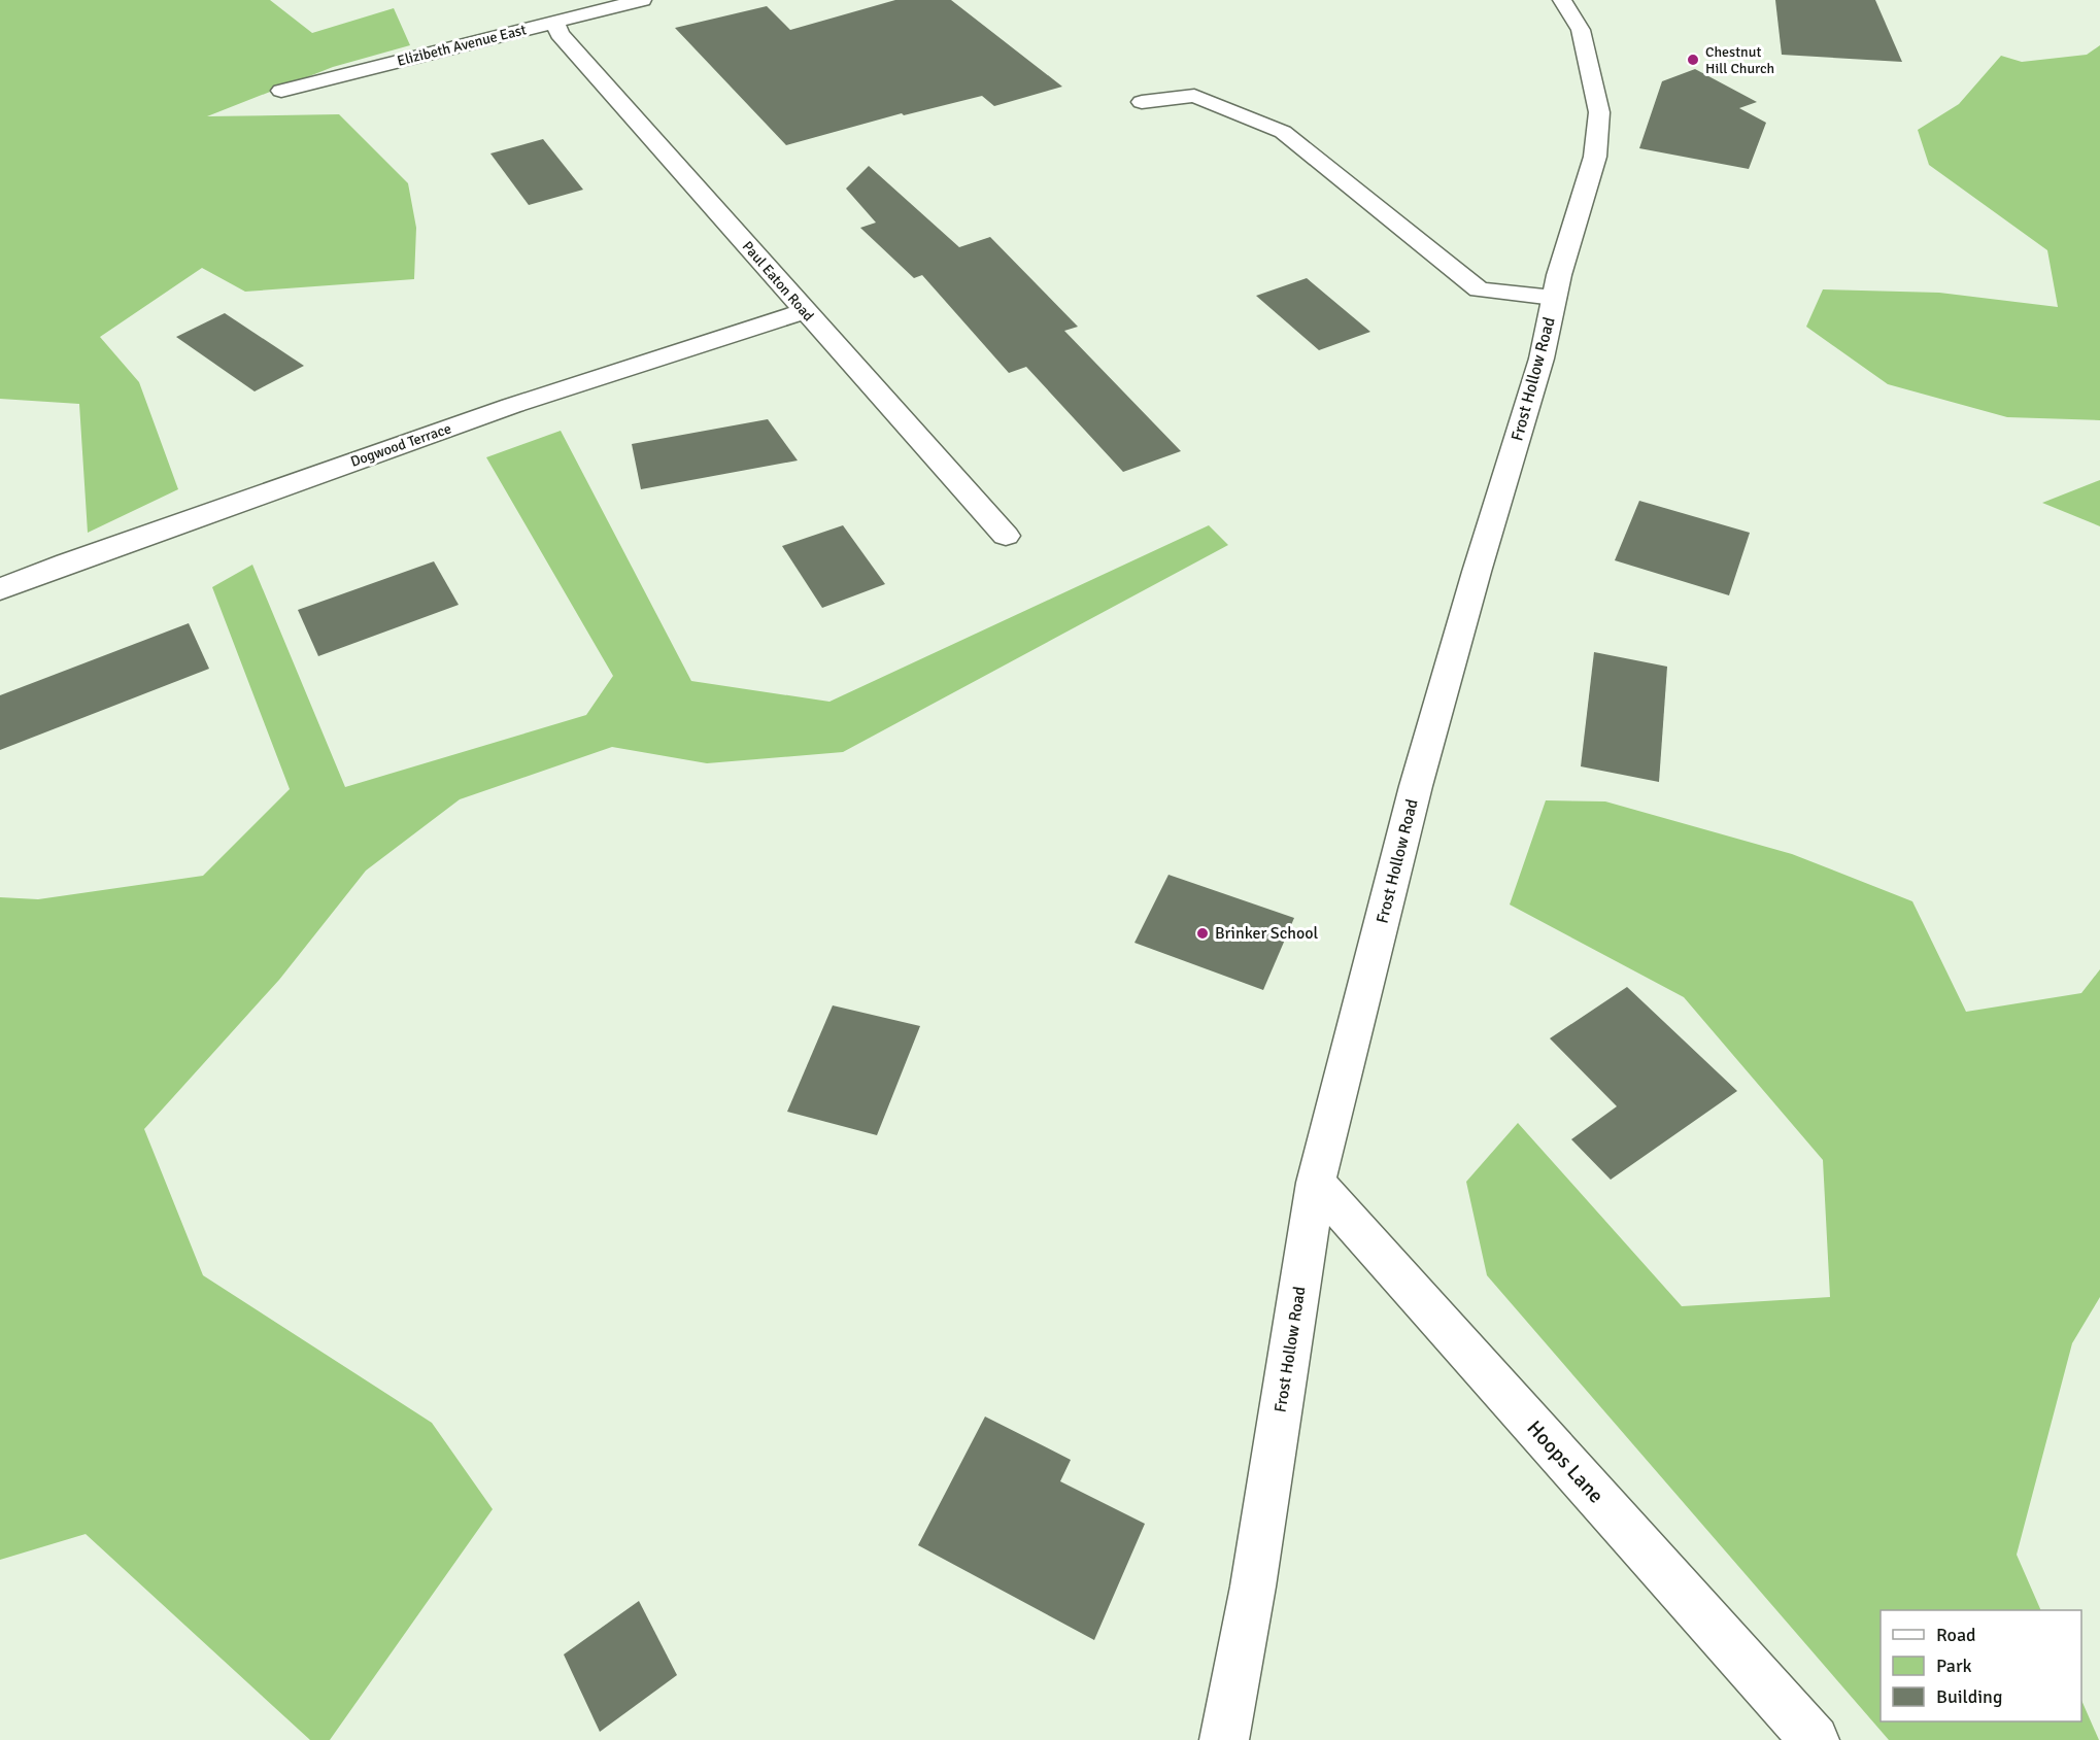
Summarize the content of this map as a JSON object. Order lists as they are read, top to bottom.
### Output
{
  "streets": {
    "street": [
      "Elizibeth Avenue East",
      "Paul Eaton Road",
      "Frost Hollow Road",
      "Dogwood Terrace",
      "Hoops Lane"
    ]
  },
  "crossings": [
    ["Elizibeth Avenue East", "Paul Eaton Road"],
    ["Paul Eaton Road", "Dogwood Terrace"],
    ["Frost Hollow Road", "Hoops Lane"]
  ],
  "places": ["Chestnut Hill Church", "Brinker School"],
  "legend": ["Road", "Park", "Building"]
}
